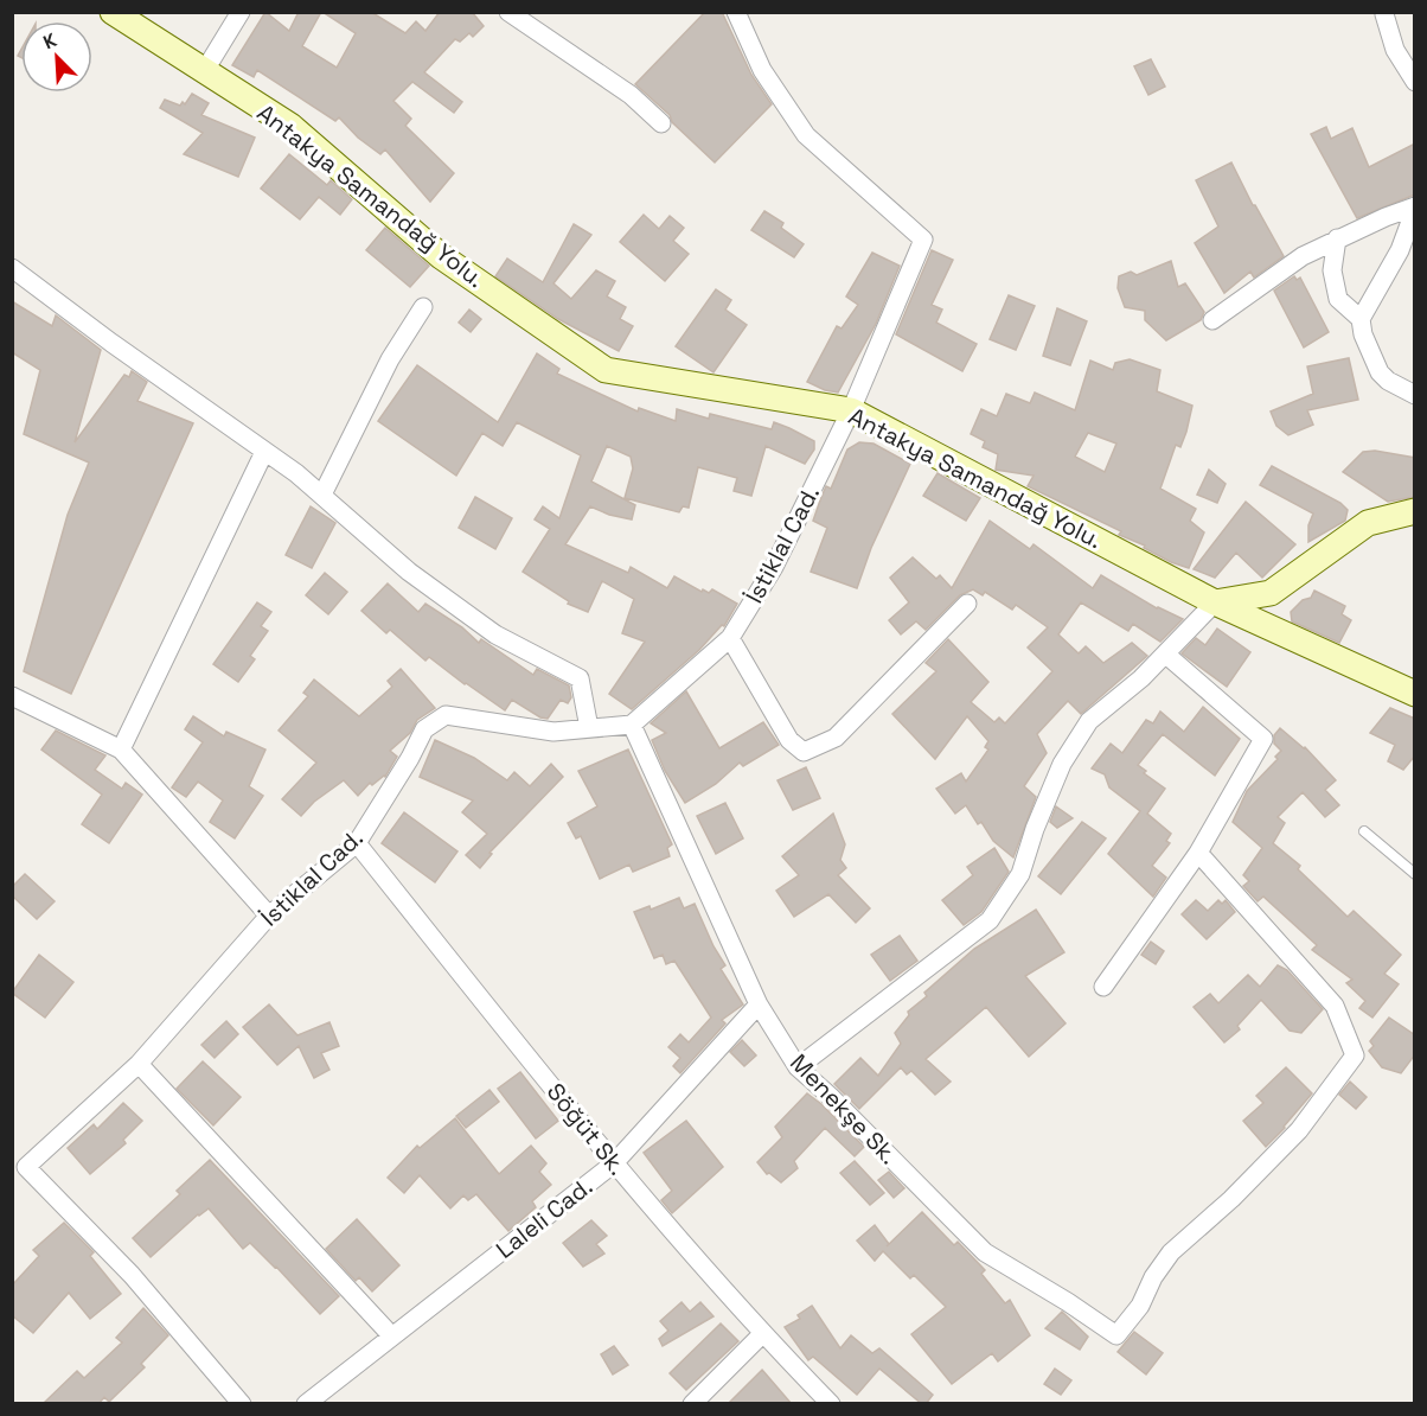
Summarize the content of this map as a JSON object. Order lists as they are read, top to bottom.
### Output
{
  "streets": {
    "street": [
      "Antakya Samandağ Yolu.",
      "İstiklal Cad.",
      "Menekşe Sk.",
      "Söğüt Sk.",
      "Laleli Cad."
    ]
  },
  "crossings": [
    ["Antakya Samandağ Yolu.", "İstiklal Cad."],
    ["İstiklal Cad.", "Menekşe Sk."],
    ["İstiklal Cad.", "Söğüt Sk."],
    ["Menekşe Sk.", "Laleli Cad."],
    ["Söğüt Sk.", "Laleli Cad."]
  ],
  "north": "top left"
}
